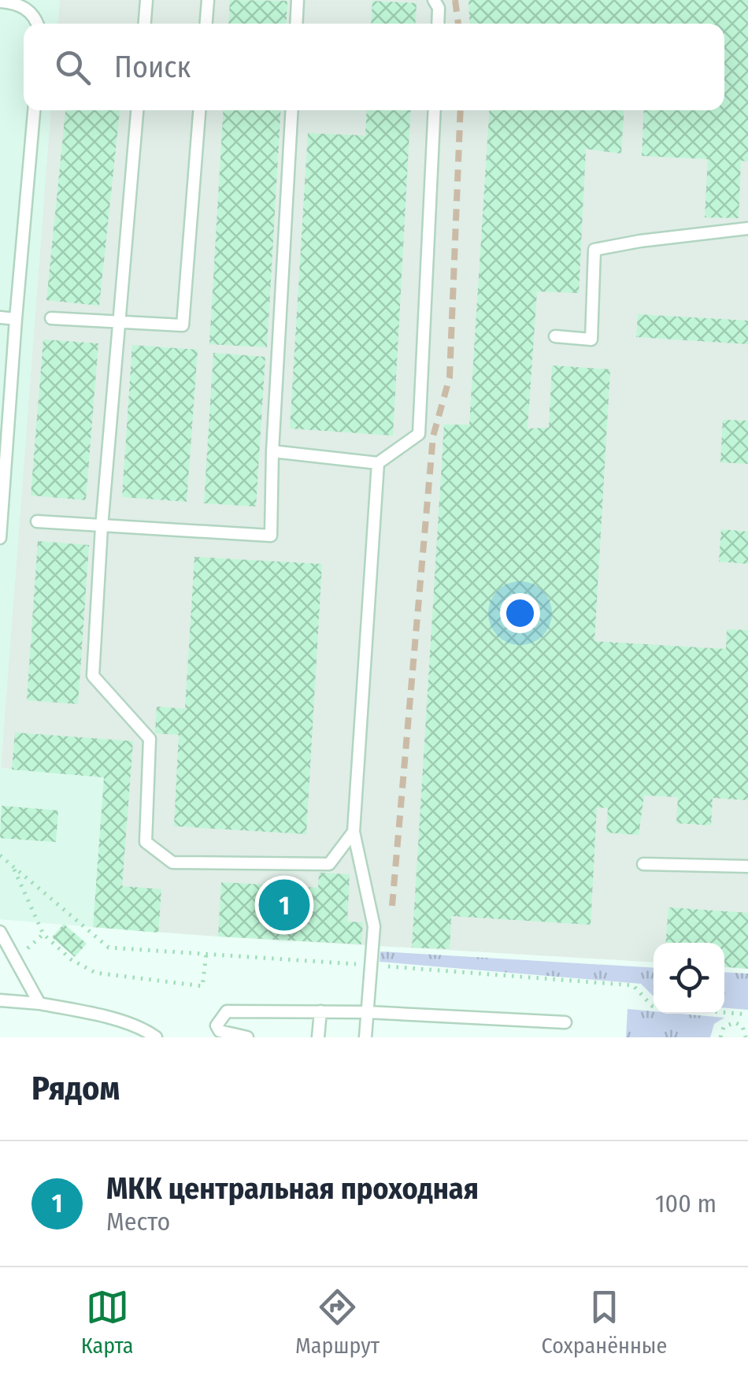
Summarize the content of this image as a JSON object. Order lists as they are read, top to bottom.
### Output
{
  "page": {
    "search": "Поиск",
    "pins": "1",
    "heading": "Рядом",
    "list": [
      {
        "mark": "1",
        "name": "МКК центральная проходная",
        "note": "Место",
        "value": "100 m"
      }
    ],
    "nav": ["Карта", "Маршрут", "Сохранённые"]
  }
}
